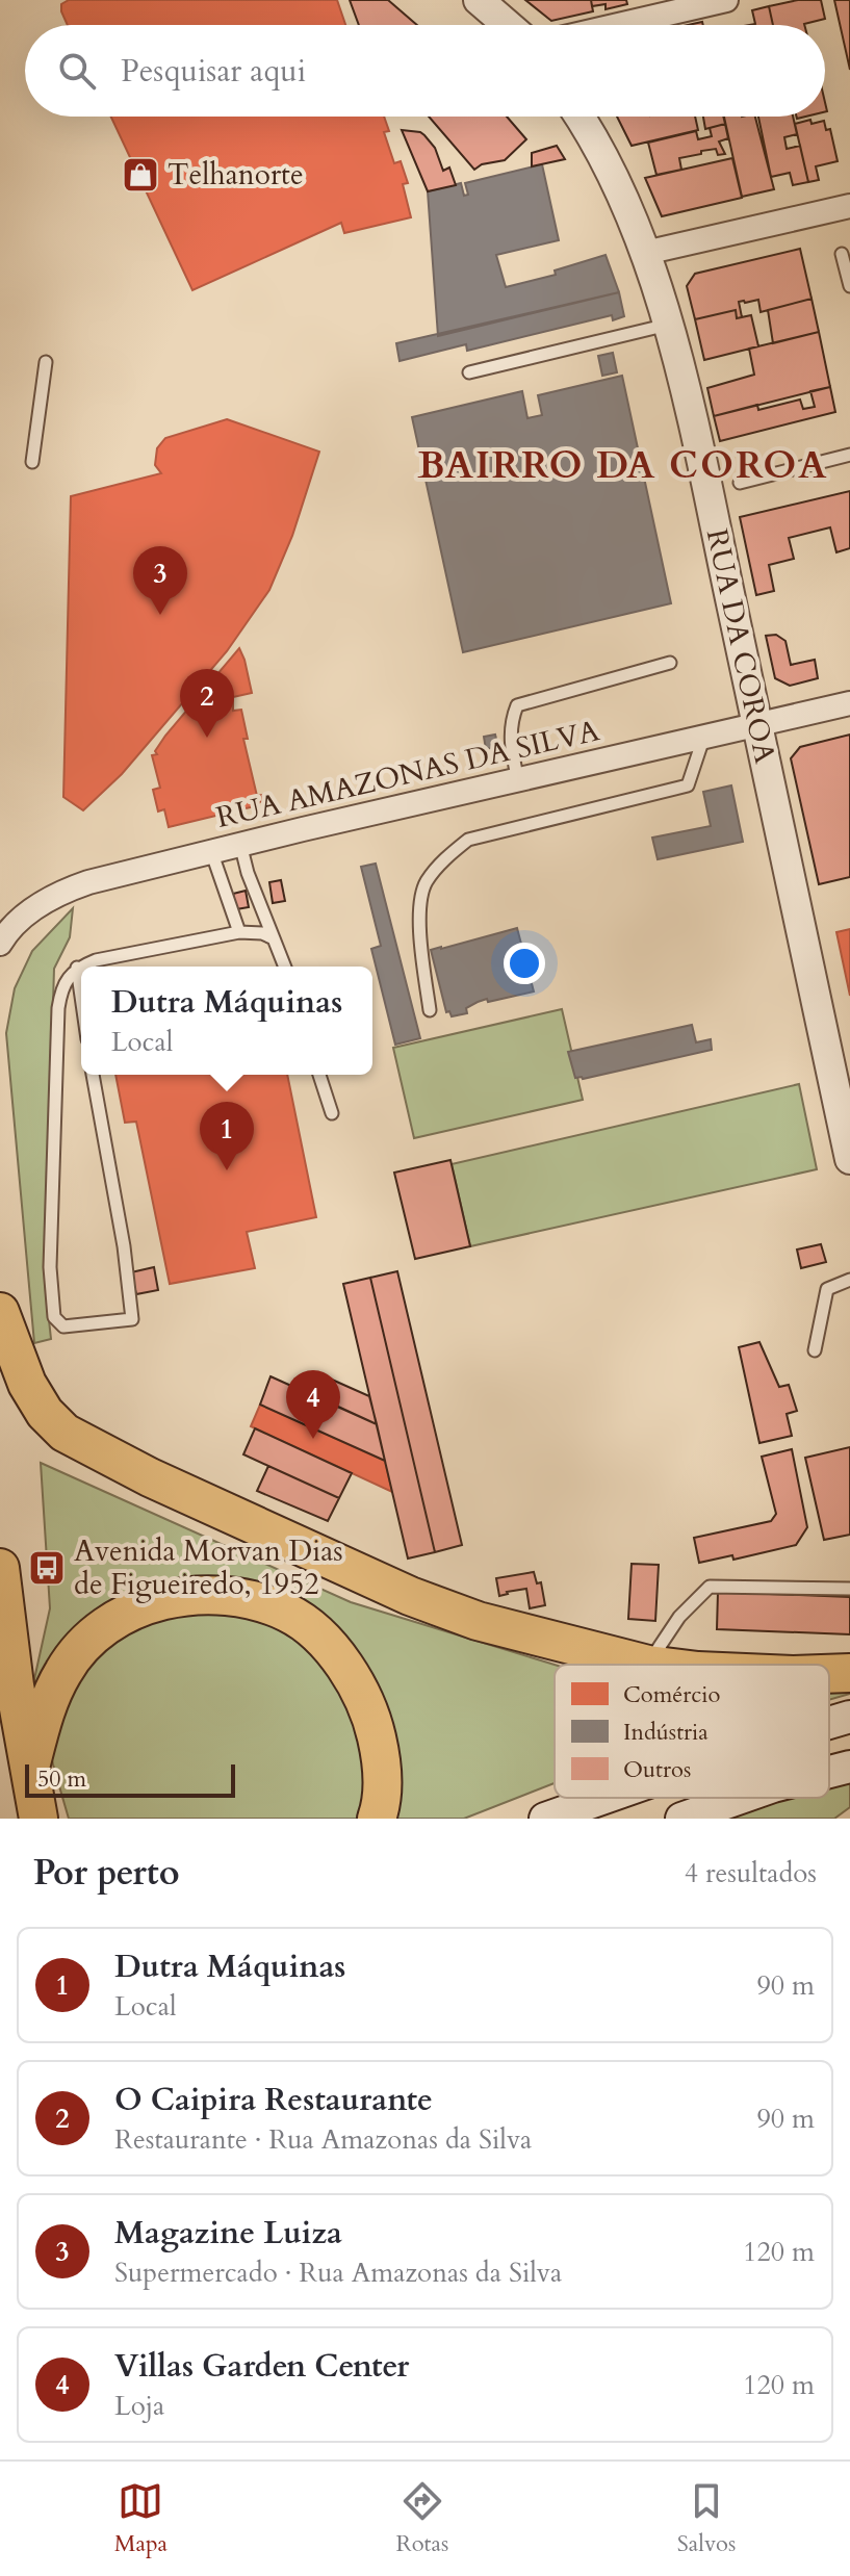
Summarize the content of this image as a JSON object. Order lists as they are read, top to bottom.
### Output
{
  "streets": {
    "street": ["RUA DA COROA", "RUA AMAZONAS DA SILVA"]
  },
  "crossings": [
    ["RUA DA COROA", "RUA AMAZONAS DA SILVA"]
  ],
  "districts": ["BAIRRO DA COROA"],
  "places": {
    "shop": ["Telhanorte"],
    "bus stop": ["Avenida Morvan Dias de Figueiredo, 1952"]
  },
  "legend": ["Comércio", "Indústria", "Outros"],
  "scale_bar": "50 m",
  "page": {
    "search": "Pesquisar aqui",
    "pins": [
      "3",
      "2",
      "1",
      "4"
    ],
    "popup": ["Dutra Máquinas", "Local"],
    "scale": "50 m",
    "heading": ["Por perto", "4 resultados"],
    "list": [
      {
        "mark": "1",
        "name": "Dutra Máquinas",
        "note": "Local",
        "value": "90 m"
      },
      {
        "mark": "2",
        "name": "O Caipira Restaurante",
        "note": "Restaurante · Rua Amazonas da Silva",
        "value": "90 m"
      },
      {
        "mark": "3",
        "name": "Magazine Luiza",
        "note": "Supermercado · Rua Amazonas da Silva",
        "value": "120 m"
      },
      {
        "mark": "4",
        "name": "Villas Garden Center",
        "note": "Loja",
        "value": "120 m"
      }
    ],
    "nav": ["Mapa", "Rotas", "Salvos"]
  }
}
